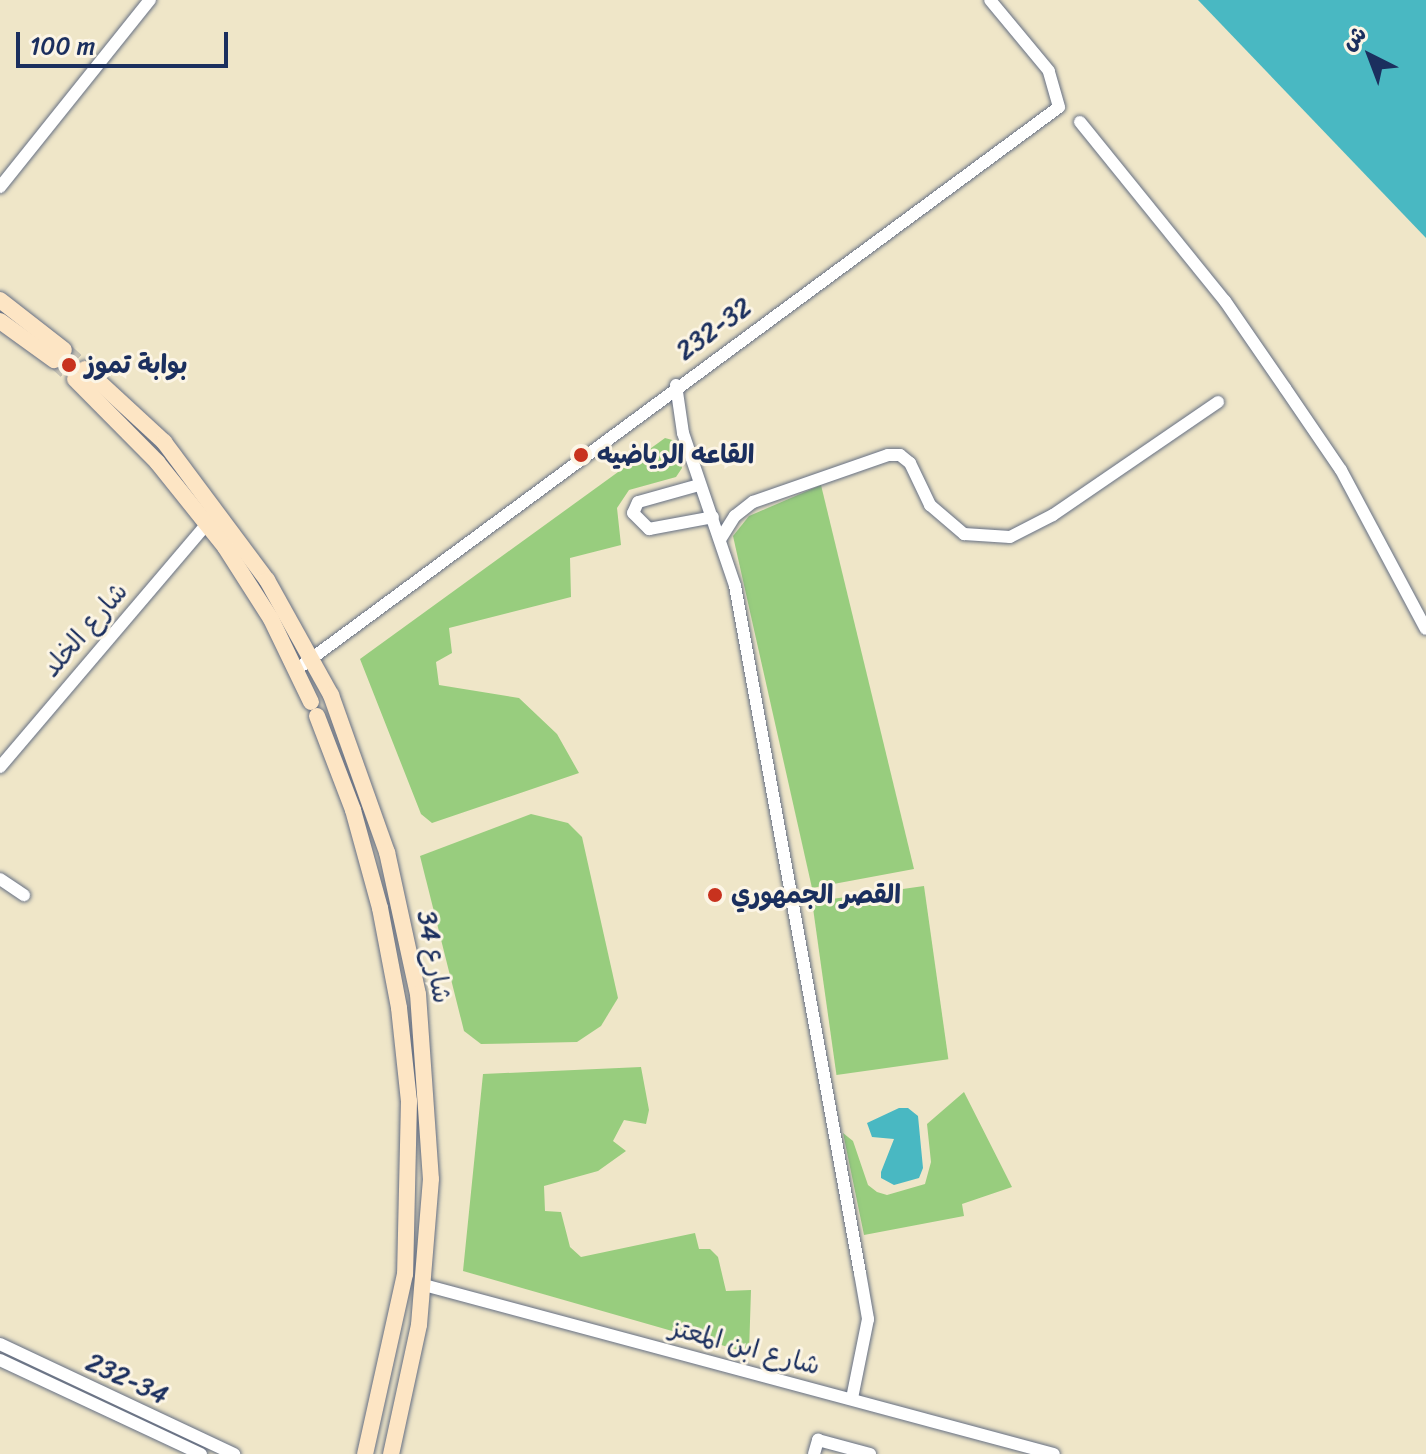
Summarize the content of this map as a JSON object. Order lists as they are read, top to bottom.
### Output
{
  "streets": {
    "main road": ["شارع 34"],
    "street": [
      "232-32",
      "شارع الخلد",
      "شارع ابن المعتز",
      "232-34"
    ]
  },
  "crossings": [
    ["232-32", "شارع 34"],
    ["شارع الخلد", "شارع 34"],
    ["شارع 34", "شارع ابن المعتز"]
  ],
  "places": ["بوابة تموز", "القاعه الرياضيه", "القصر الجمهوري"],
  "scale_bar": "100 m",
  "north": "top left"
}
